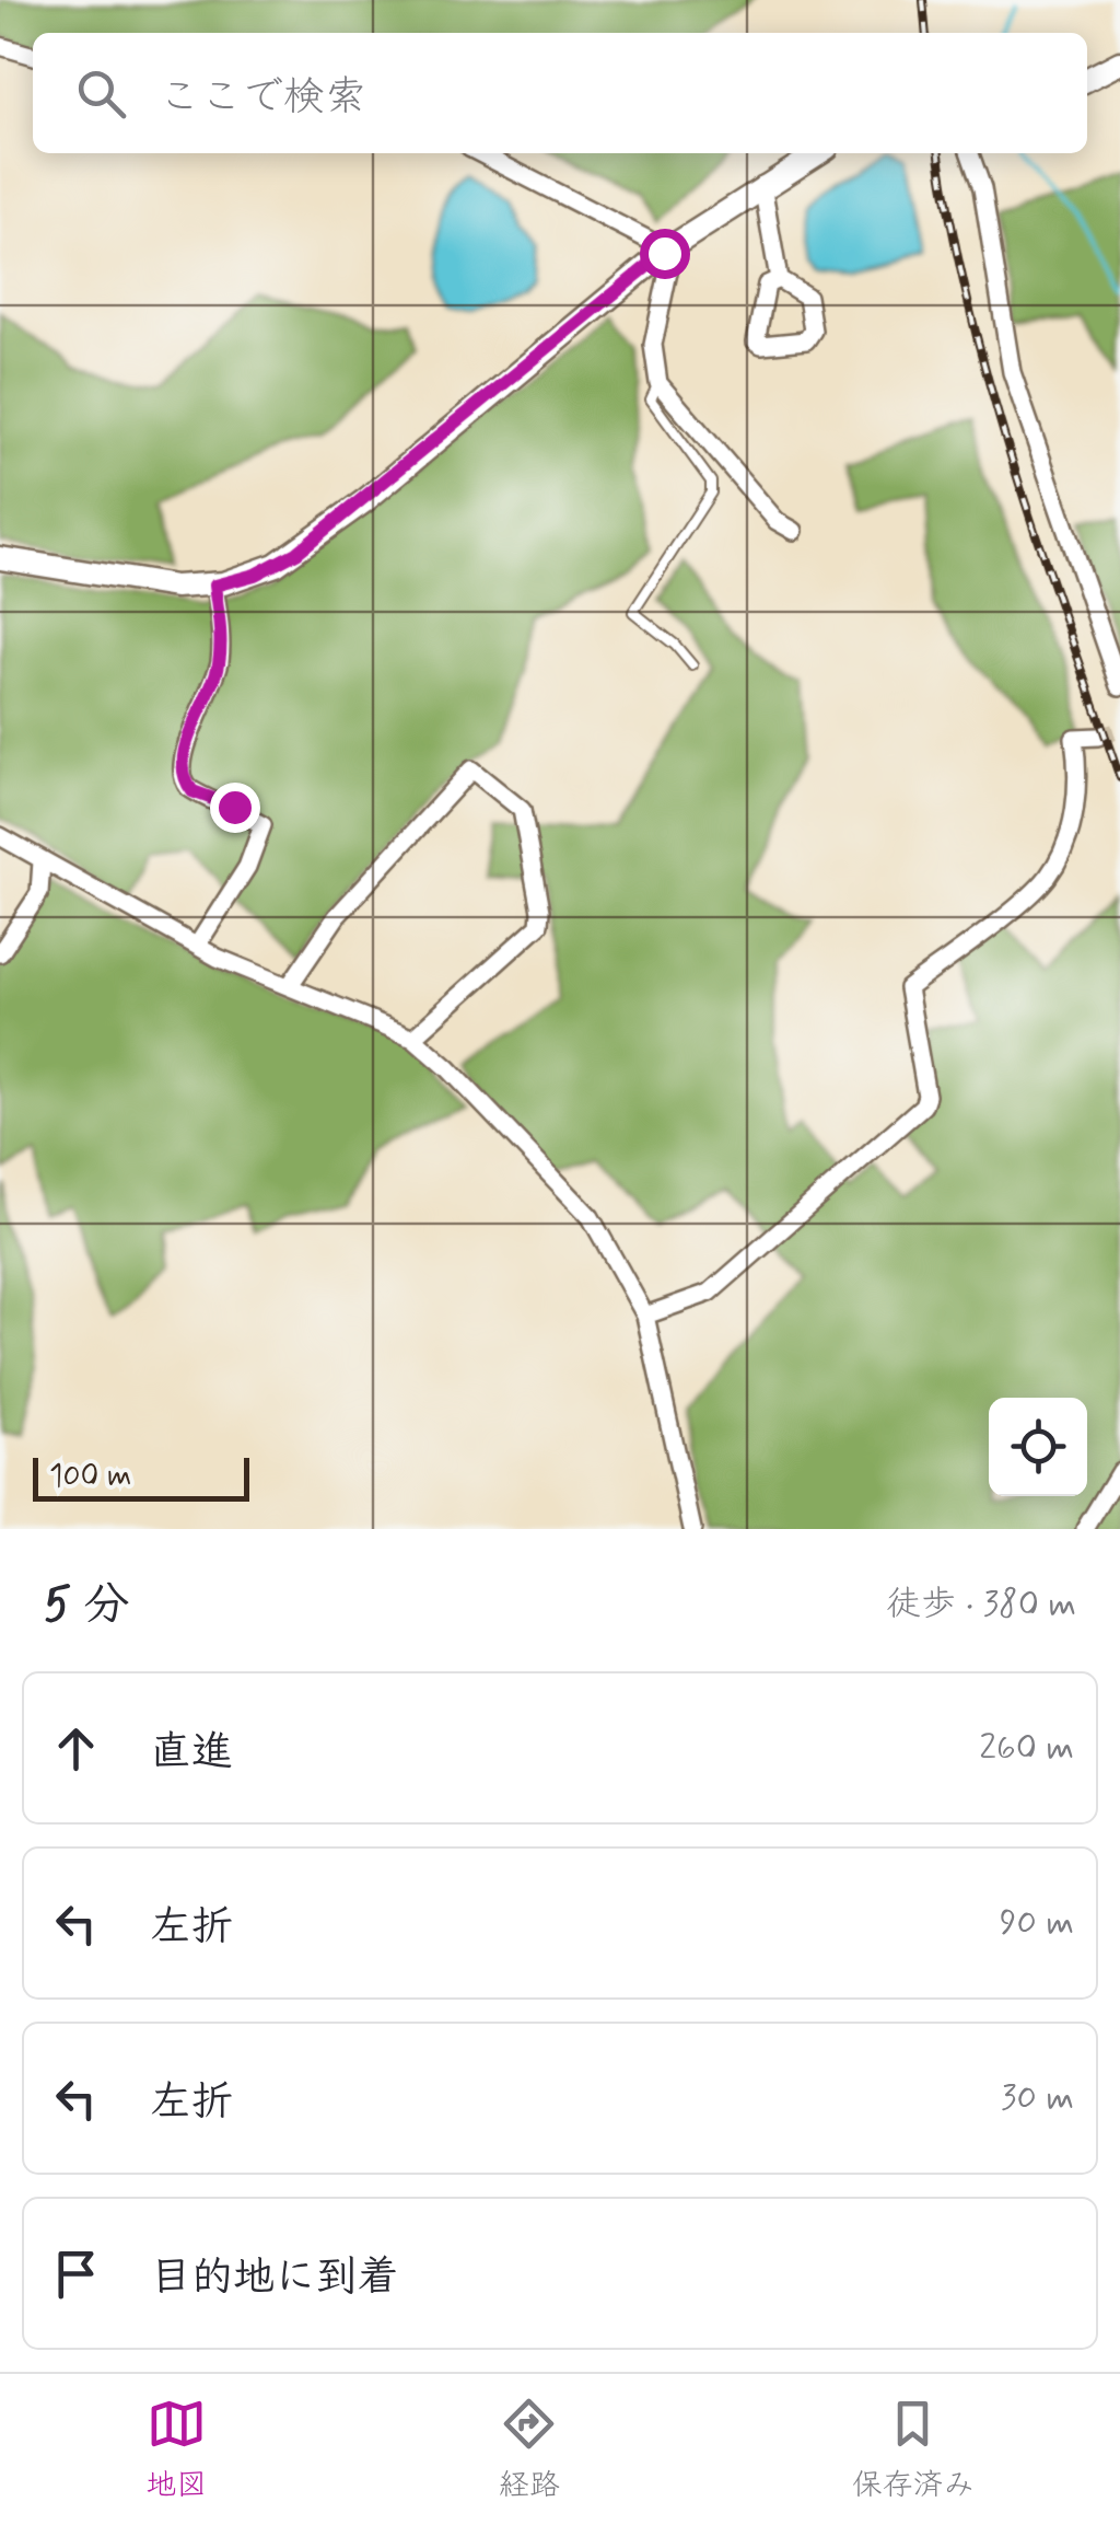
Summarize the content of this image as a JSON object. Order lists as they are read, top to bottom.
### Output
{
  "scale_bar": "100 m",
  "page": {
    "search": "ここで検索",
    "scale": "100 m",
    "heading": ["5 分", "徒歩 · 380 m"],
    "list": [
      ["直進", "260 m"],
      ["左折", "90 m"],
      ["左折", "30 m"],
      "目的地に到着"
    ],
    "nav": ["地図", "経路", "保存済み"]
  }
}
